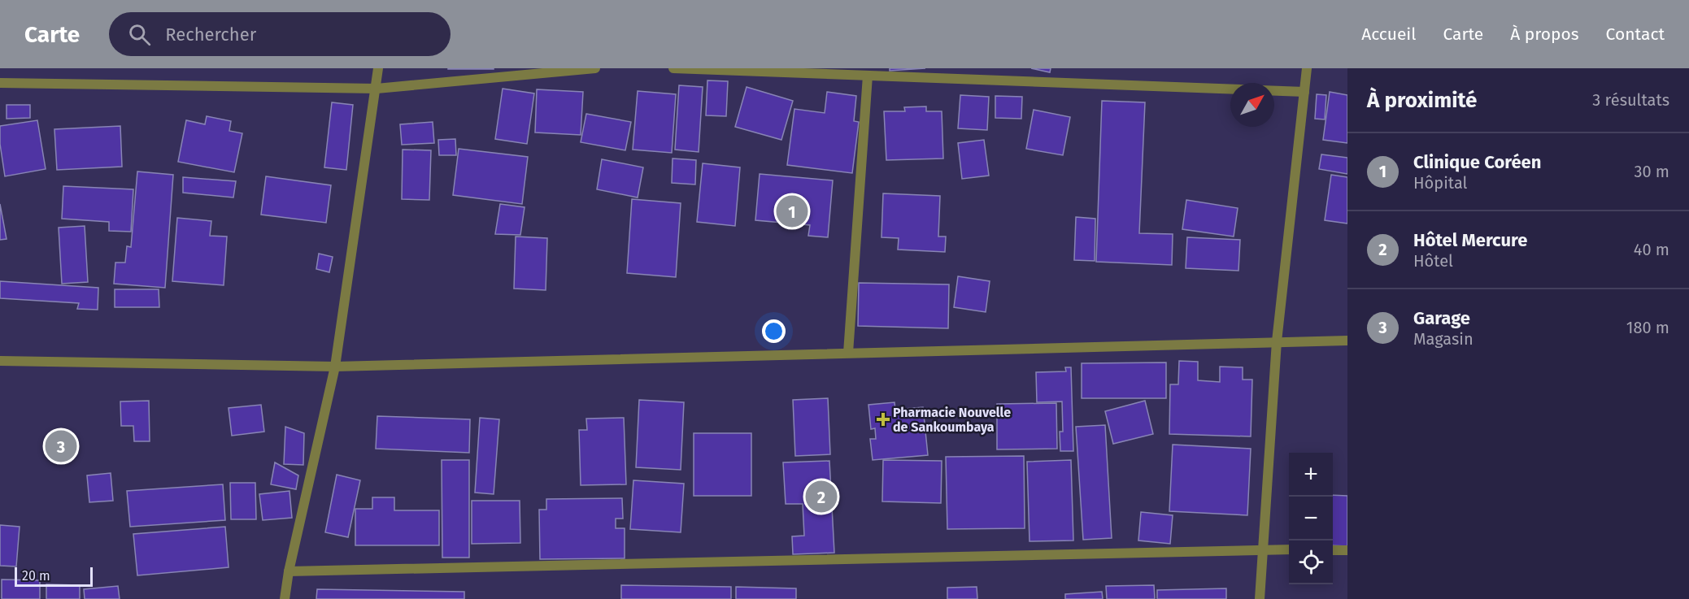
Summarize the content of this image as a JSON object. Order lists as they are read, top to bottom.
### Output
{
  "places": {
    "health": ["Pharmacie Nouvelle de Sankoumbaya"]
  },
  "scale_bar": "20 m",
  "north": "top right",
  "page": {
    "header": "Carte",
    "search": "Rechercher",
    "nav": [
      "Accueil",
      "Carte",
      "À propos",
      "Contact"
    ],
    "heading": ["À proximité", "3 résultats"],
    "list": [
      {
        "mark": "1",
        "name": "Clinique Coréen",
        "note": "Hôpital",
        "value": "30 m"
      },
      {
        "mark": "2",
        "name": "Hôtel Mercure",
        "note": "Hôtel",
        "value": "40 m"
      },
      {
        "mark": "3",
        "name": "Garage",
        "note": "Magasin",
        "value": "180 m"
      }
    ],
    "pins": ["1", "3", "2"],
    "map_buttons": ["+", "−"],
    "scale": "20 m"
  }
}
